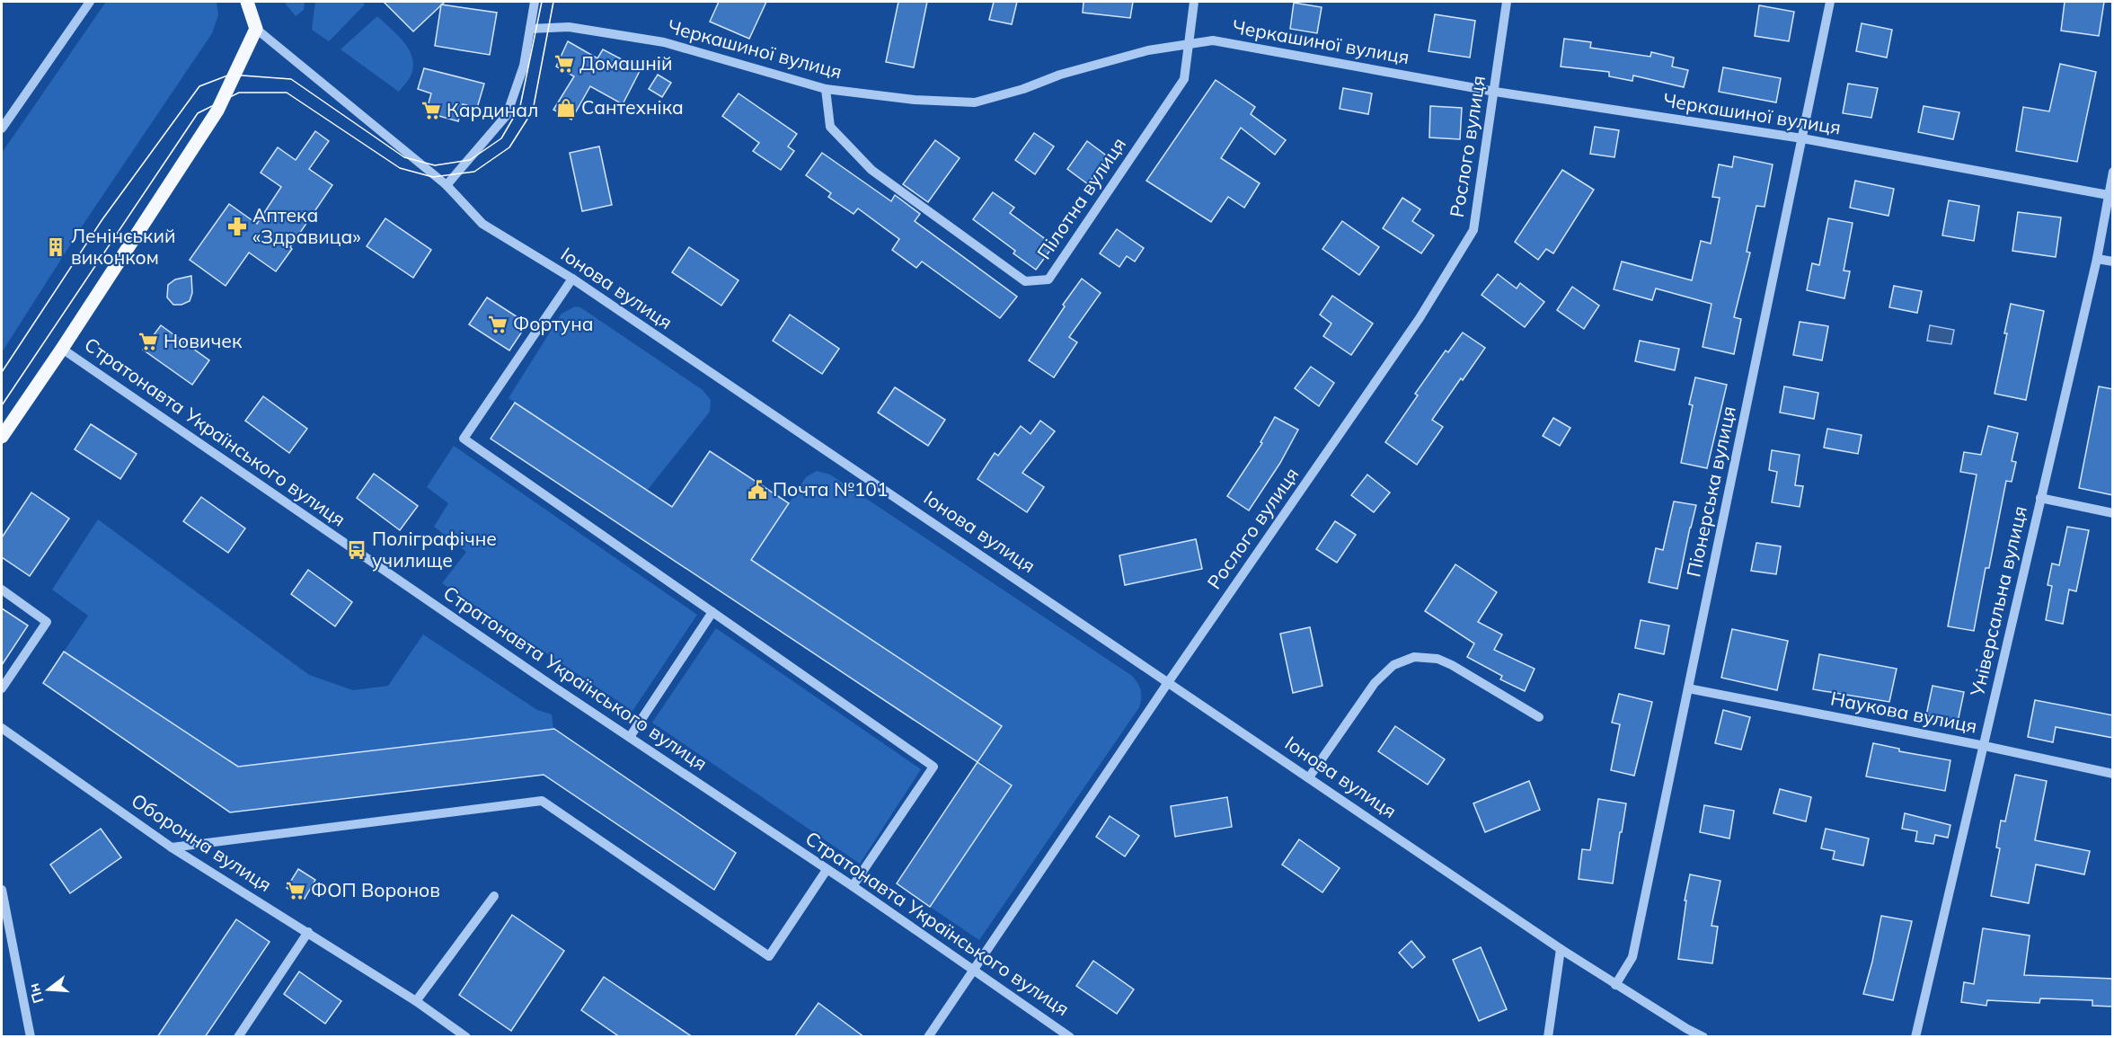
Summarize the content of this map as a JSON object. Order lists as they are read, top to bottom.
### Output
{
  "streets": {
    "street": [
      "Черкашиної вулиця",
      "Рослого вулиця",
      "Пілотна вулиця",
      "Іонова вулиця",
      "Стратонавта Українського вулиця",
      "Піонерська вулиця",
      "Універсальна вулиця",
      "Наукова вулиця",
      "Оборонна вулиця"
    ]
  },
  "crossings": [
    ["Черкашиної вулиця", "Рослого вулиця"],
    ["Черкашиної вулиця", "Пілотна вулиця"],
    ["Черкашиної вулиця", "Піонерська вулиця"],
    ["Черкашиної вулиця", "Універсальна вулиця"],
    ["Рослого вулиця", "Іонова вулиця"],
    ["Рослого вулиця", "Стратонавта Українського вулиця"],
    ["Іонова вулиця", "Піонерська вулиця"],
    ["Піонерська вулиця", "Наукова вулиця"],
    ["Універсальна вулиця", "Наукова вулиця"]
  ],
  "places": {
    "supermarket": [
      "Домашній",
      "Кардинал",
      "Фортуна",
      "Новичек",
      "ФОП Воронов"
    ],
    "shop": ["Сантехніка"],
    "pharmacy": ["Аптека «Здравица»"],
    "building": ["Ленінський виконком"],
    "public building": ["Почта №101"],
    "bus stop": ["Поліграфічне училище"]
  },
  "north": "left"
}
